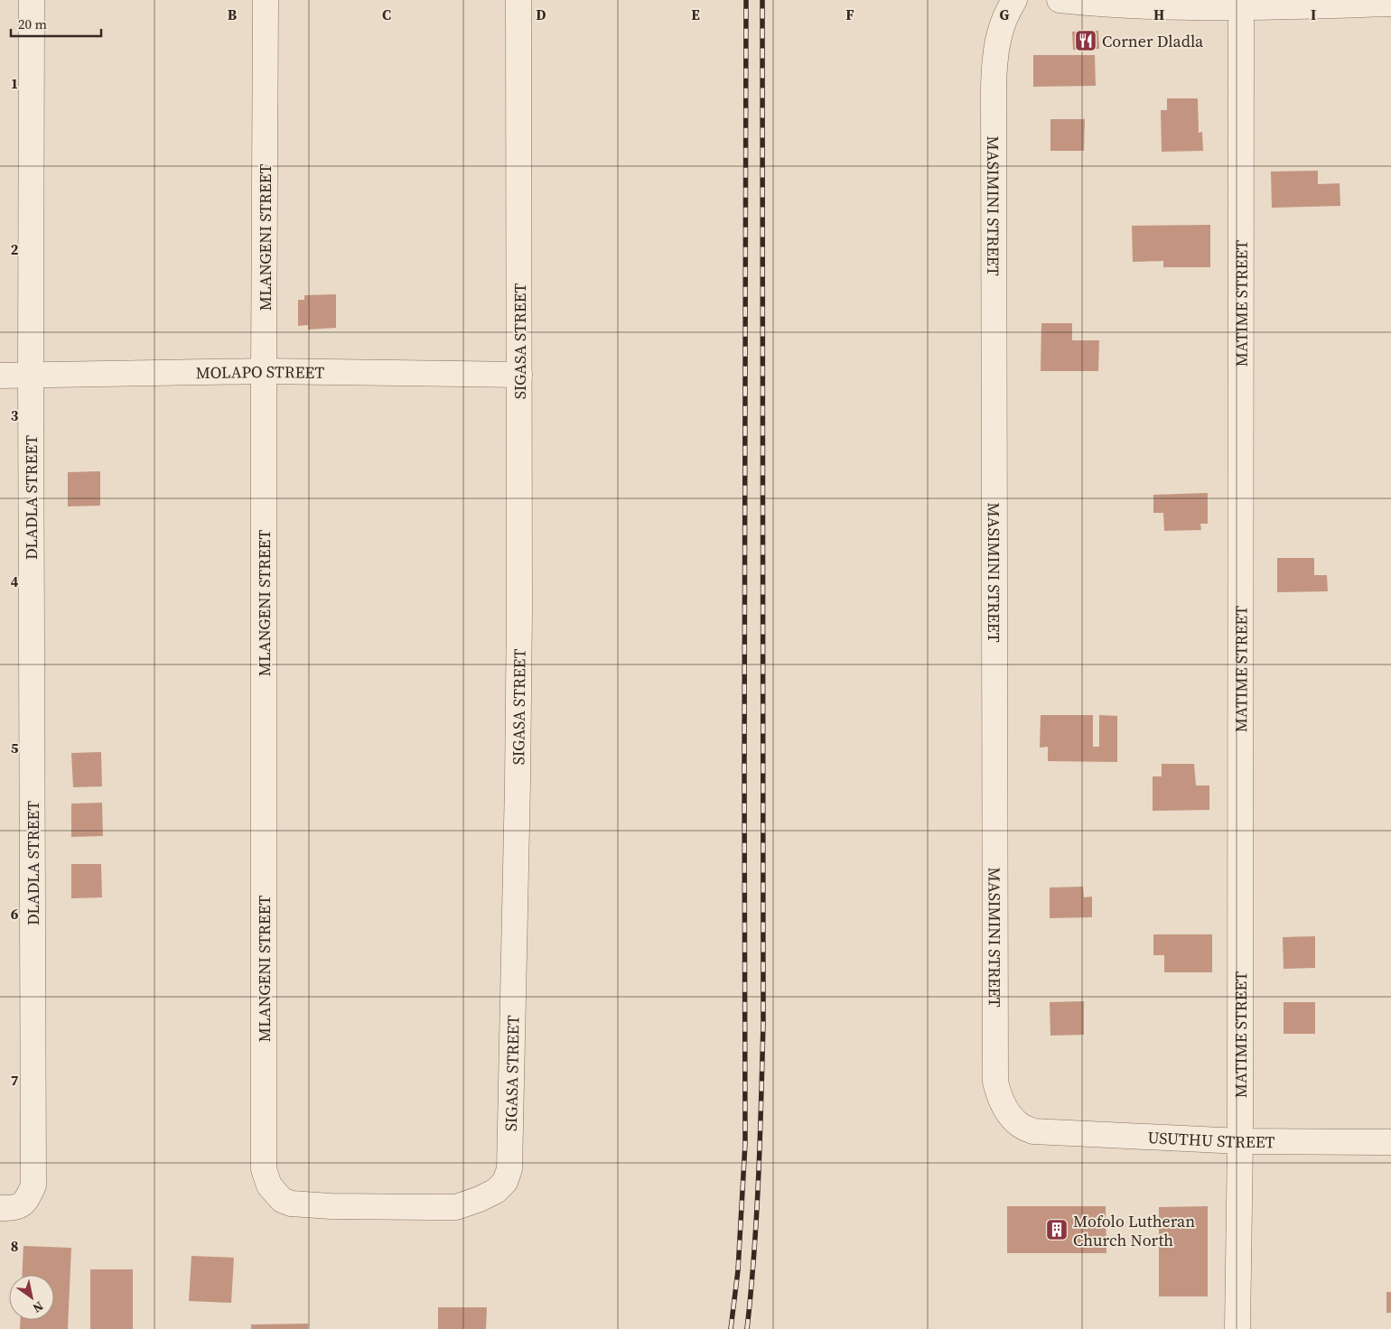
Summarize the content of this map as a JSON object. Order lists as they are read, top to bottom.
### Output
{
  "streets": {
    "street": [
      "MASIMINI STREET",
      "MLANGENI STREET",
      "MATIME STREET",
      "SIGASA STREET",
      "MOLAPO STREET",
      "DLADLA STREET",
      "USUTHU STREET"
    ]
  },
  "crossings": [
    ["MASIMINI STREET", "USUTHU STREET"],
    ["MLANGENI STREET", "SIGASA STREET"],
    ["MLANGENI STREET", "MOLAPO STREET"],
    ["MATIME STREET", "USUTHU STREET"],
    ["SIGASA STREET", "MOLAPO STREET"],
    ["MOLAPO STREET", "DLADLA STREET"]
  ],
  "places": {
    "restaurant": ["Corner Dladla"],
    "building": ["Mofolo Lutheran Church North"]
  },
  "scale_bar": "20 m",
  "north": "bottom right",
  "grid": {
    "columns": [
      "B",
      "C",
      "D",
      "E",
      "F",
      "G",
      "H",
      "I"
    ],
    "rows": [
      "1",
      "2",
      "3",
      "4",
      "5",
      "6",
      "7",
      "8"
    ]
  }
}
